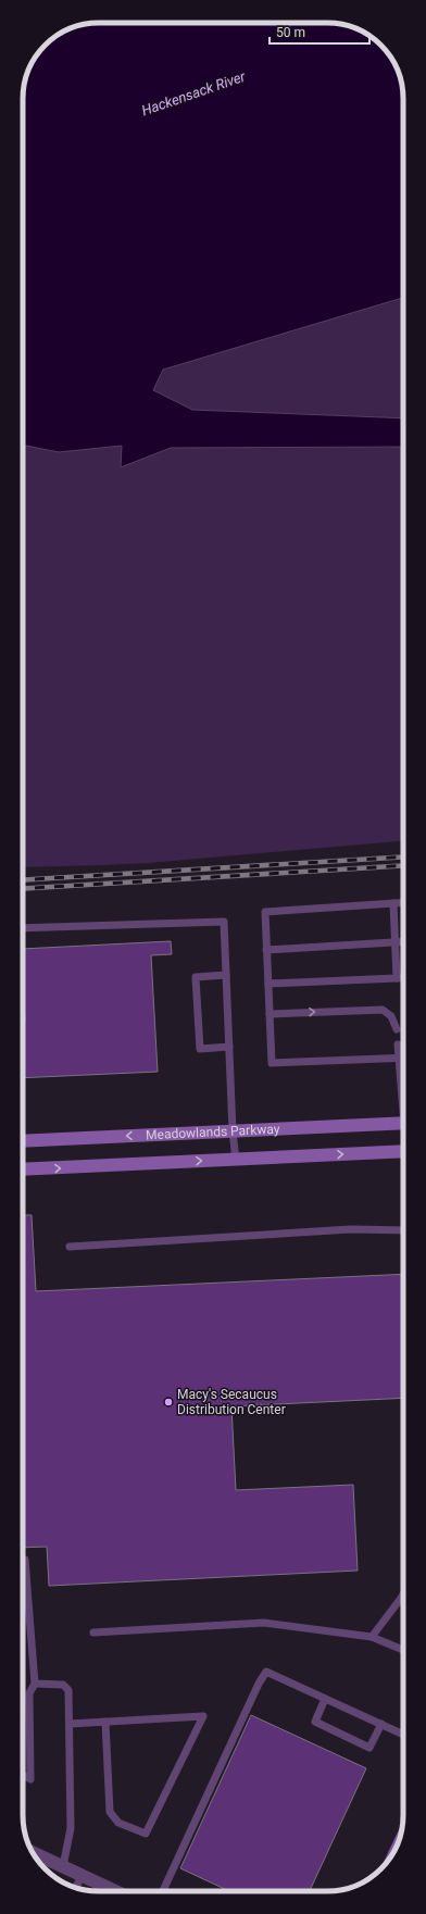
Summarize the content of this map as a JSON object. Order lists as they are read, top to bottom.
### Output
{
  "streets": {
    "street": ["Meadowlands Parkway"]
  },
  "water": ["Hackensack River"],
  "places": ["Macy's Secaucus Distribution Center"],
  "scale_bar": "50 m"
}
